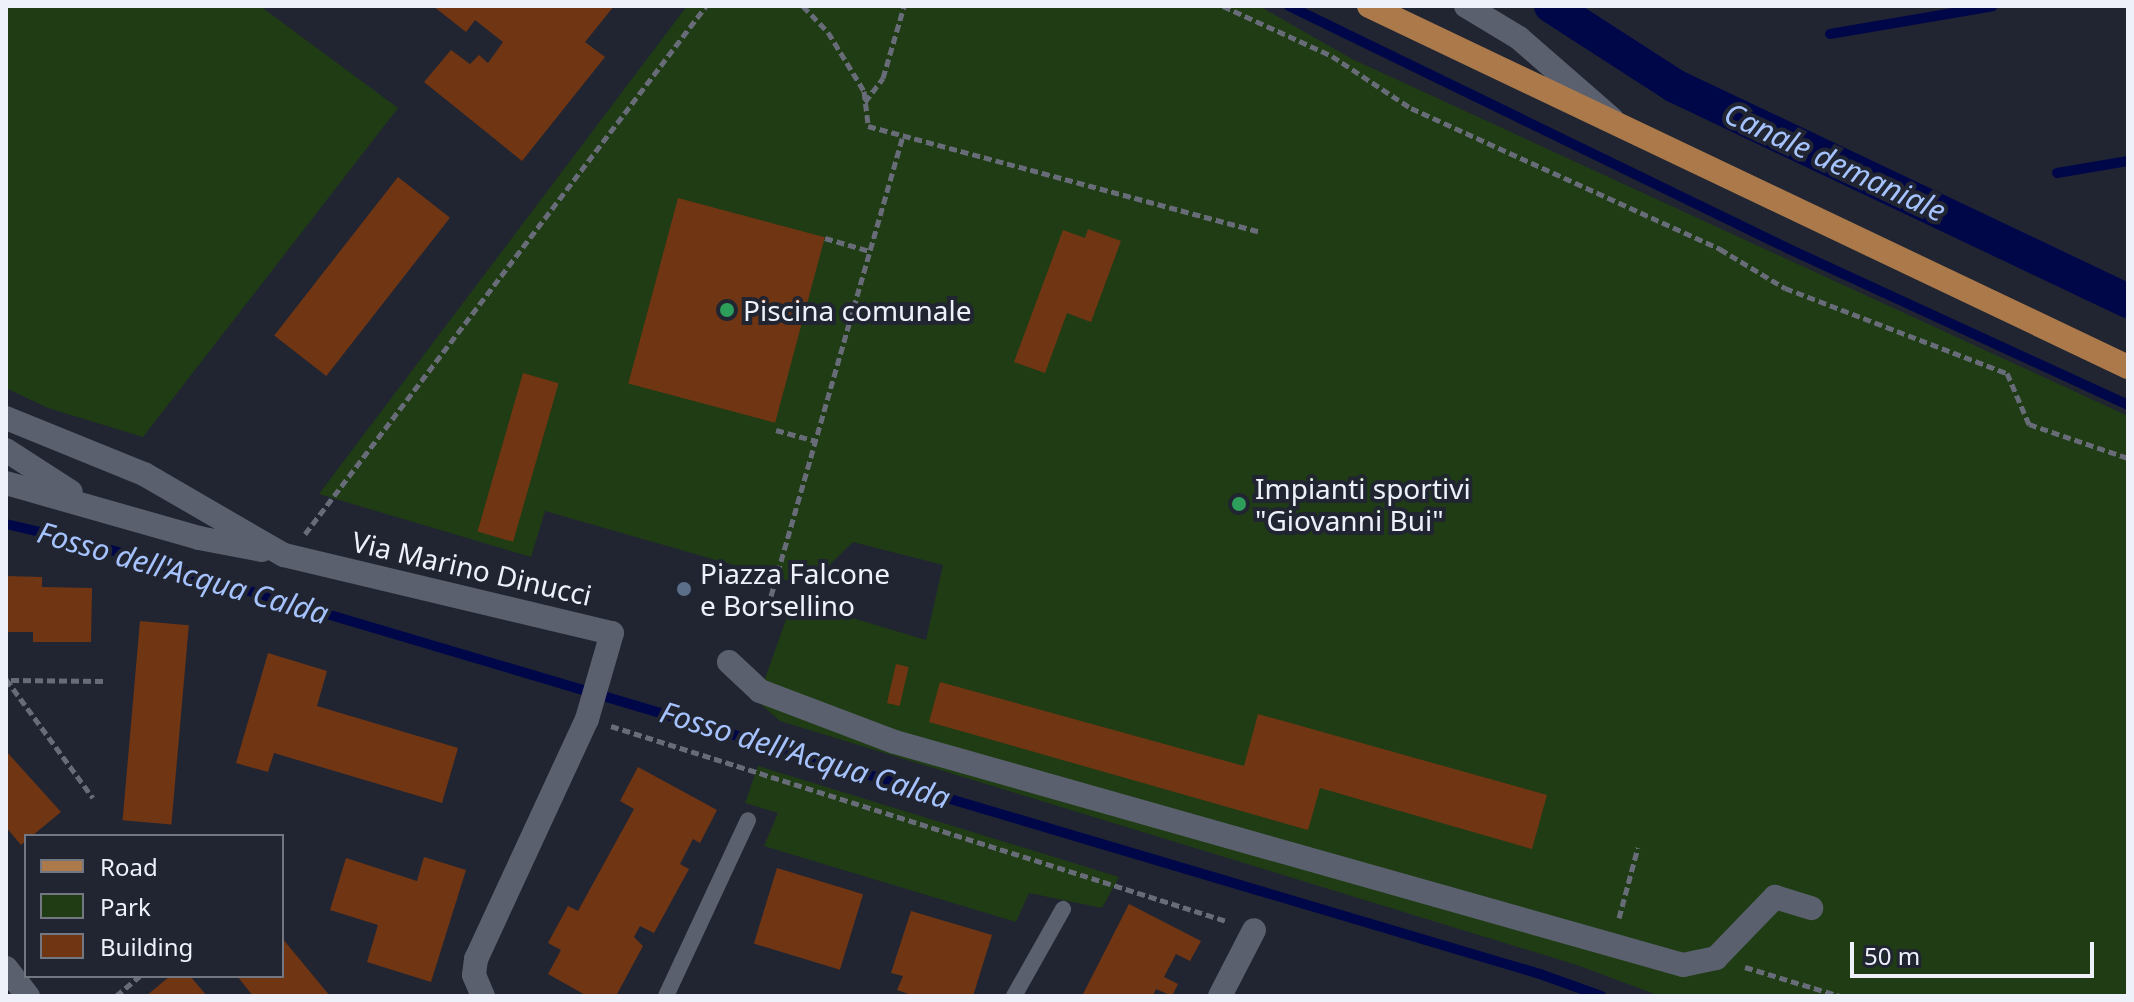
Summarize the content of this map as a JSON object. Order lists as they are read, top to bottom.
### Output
{
  "streets": {
    "street": ["Via Marino Dinucci"]
  },
  "water": ["Canale demaniale", "Fosso dell'Acqua Calda"],
  "places": ["Piscina comunale", "Impianti sportivi \"Giovanni Bui\"", "Piazza Falcone e Borsellino"],
  "legend": ["Road", "Park", "Building"],
  "scale_bar": "50 m"
}
